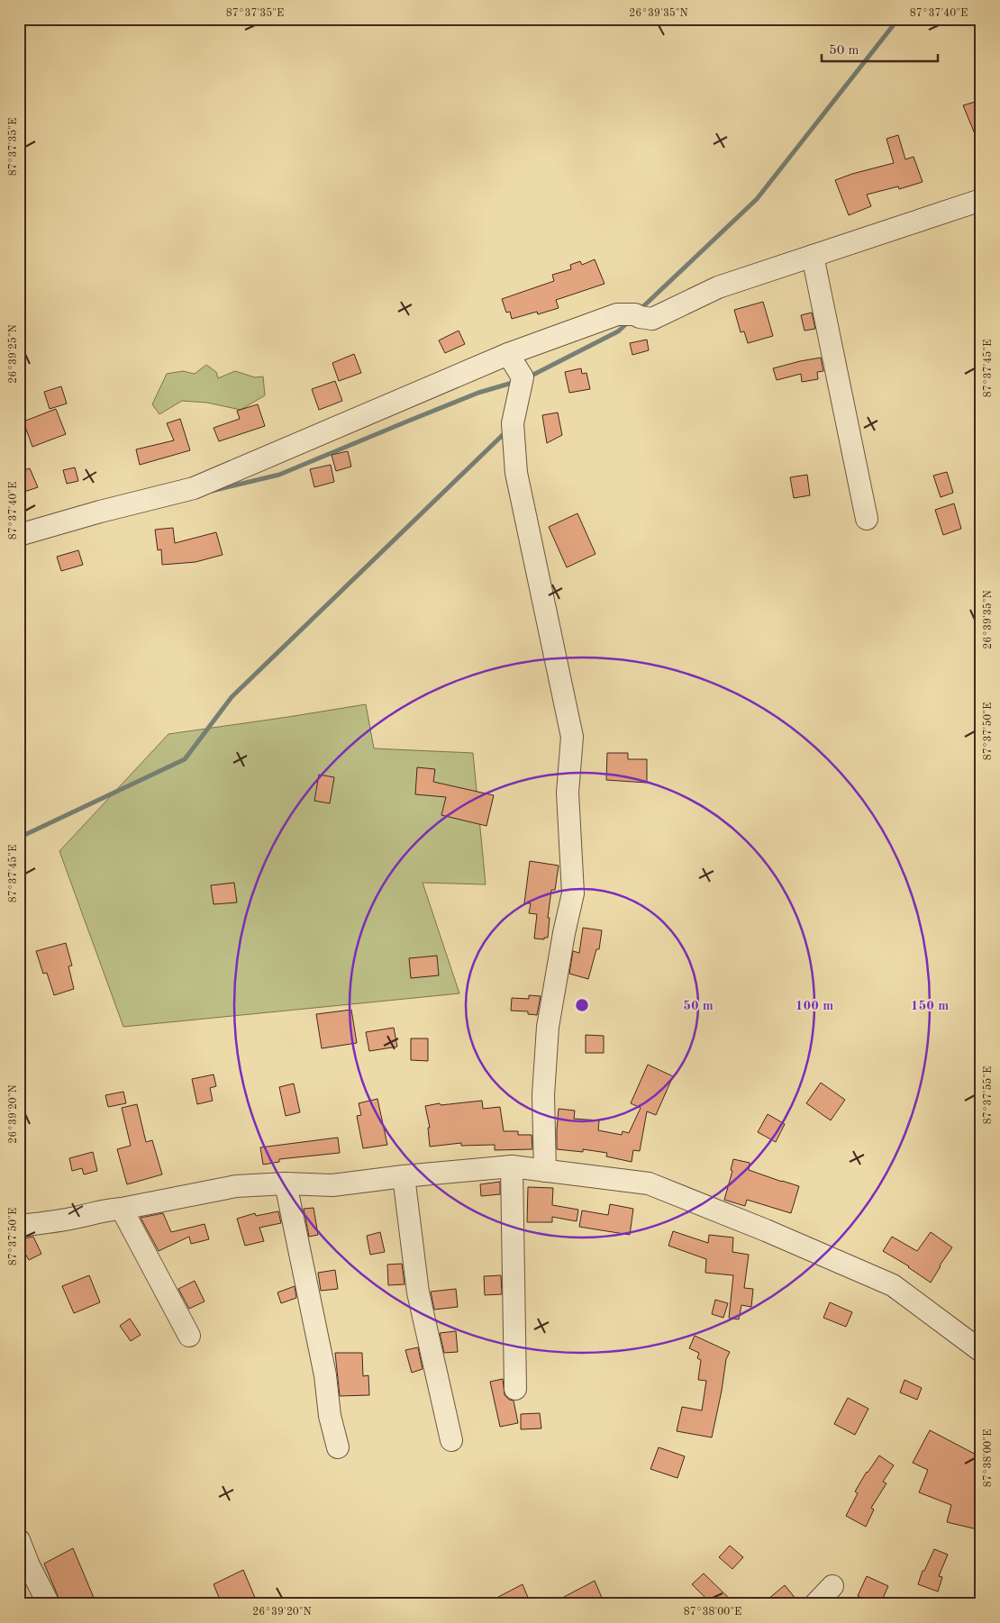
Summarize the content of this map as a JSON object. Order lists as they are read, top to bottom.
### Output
{
  "scale_bar": "50 m",
  "coordinates": [
    "87°37'35\"E",
    "26°39'35\"N",
    "87°37'40\"E",
    "26°39'25\"N",
    "87°37'45\"E",
    "87°37'50\"E",
    "87°37'55\"E",
    "26°39'20\"N",
    "87°38'00\"E"
  ],
  "rings": ["50 m", "100 m", "150 m"]
}
